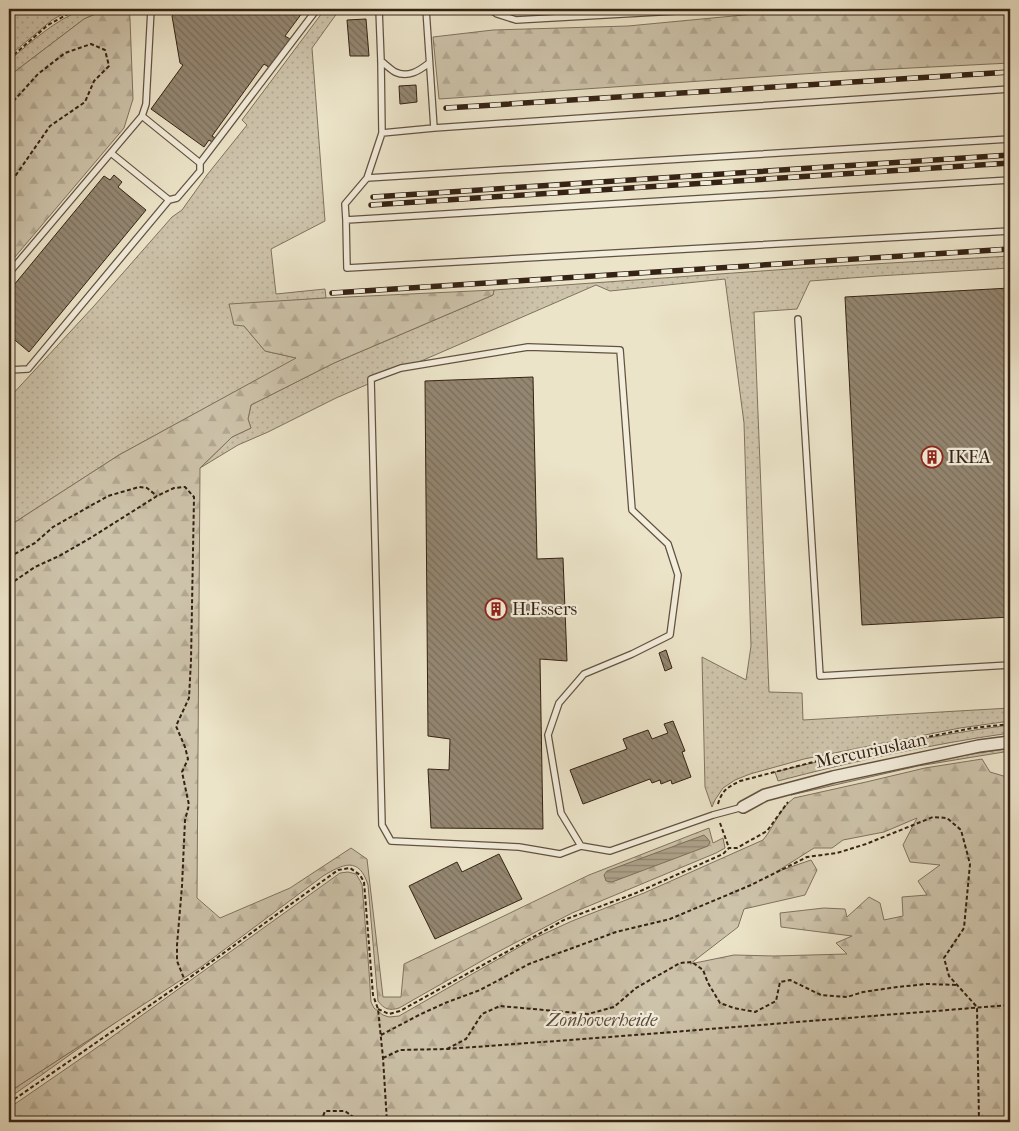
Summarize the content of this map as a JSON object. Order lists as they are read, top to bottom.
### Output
{
  "streets": {
    "street": ["Mercuriuslaan"]
  },
  "parks": ["Zonhoverheide"],
  "places": {
    "building": ["IKEA", "H.Essers"]
  }
}
